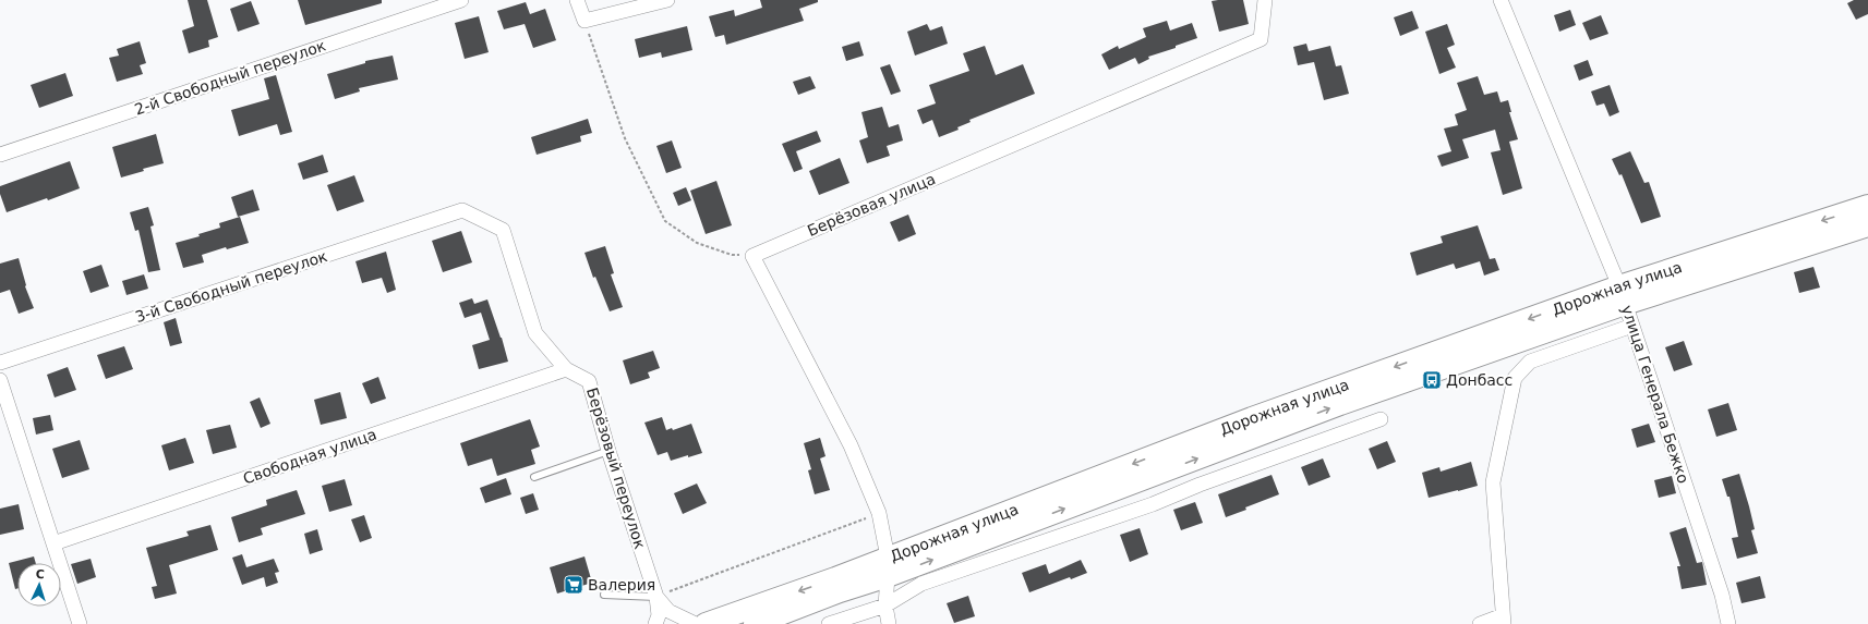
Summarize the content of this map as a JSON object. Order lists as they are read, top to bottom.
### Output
{
  "streets": {
    "main road": ["Дорожная улица"],
    "street": [
      "2-й Свободный переулок",
      "Берёзовая улица",
      "3-й Свободный переулок",
      "улица Генерала Бежко",
      "Свободная улица",
      "Берёзовый переулок"
    ]
  },
  "crossings": [
    ["3-й Свободный переулок", "Берёзовый переулок"],
    ["Дорожная улица", "улица Генерала Бежко"],
    ["Свободная улица", "Берёзовый переулок"]
  ],
  "places": {
    "bus stop": ["Донбасс"],
    "supermarket": ["Валерия"]
  },
  "north": "top"
}
